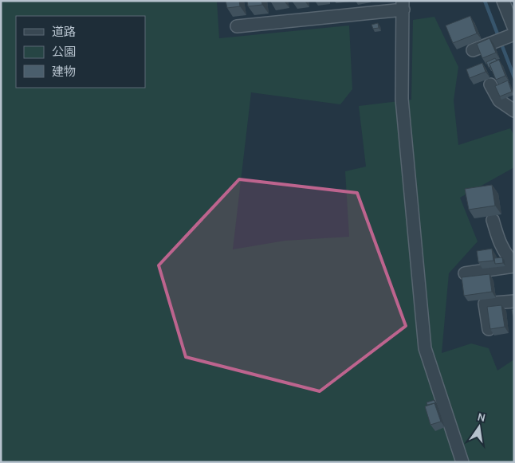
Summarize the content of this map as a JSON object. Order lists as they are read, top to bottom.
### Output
{
  "legend": ["道路", "公園", "建物"],
  "north": "top"
}
